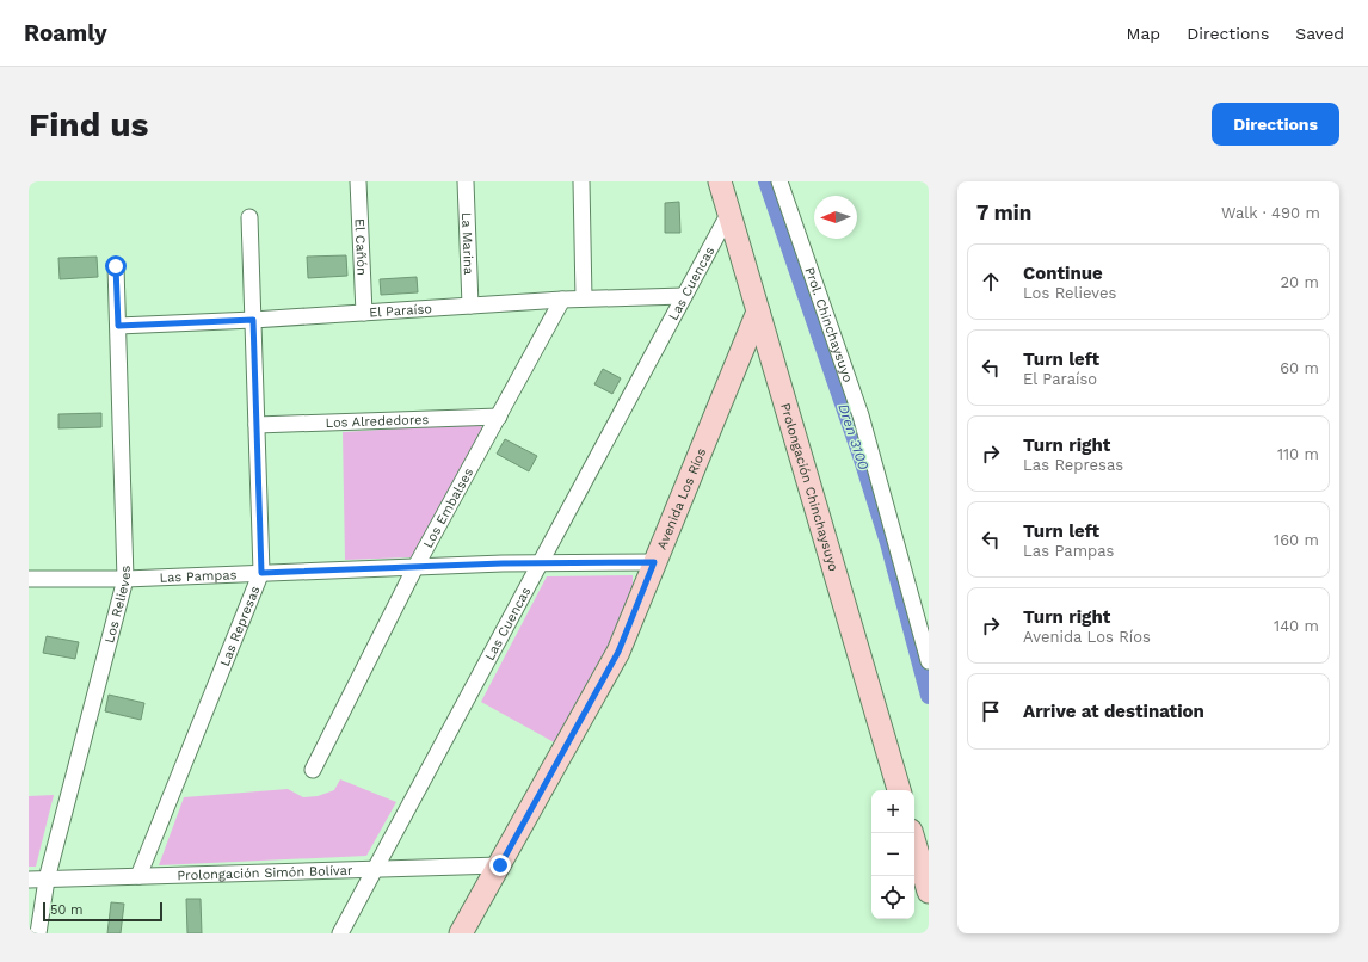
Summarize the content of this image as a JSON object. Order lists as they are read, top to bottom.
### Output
{
  "streets": {
    "street": [
      "La Marina",
      "El Cañón",
      "Las Cuencas",
      "El Paraíso",
      "Prol. Chinchaysuyo",
      "Los Alrededores",
      "Prolongación Chinchaysuyo",
      "Avenida Los Ríos",
      "Los Embalses",
      "Las Pampas",
      "Los Relieves",
      "Las Represas",
      "Prolongación Simón Bolívar"
    ]
  },
  "crossings": [
    ["La Marina", "El Paraíso"],
    ["El Cañón", "El Paraíso"],
    ["Las Cuencas", "El Paraíso"],
    ["Las Cuencas", "Prolongación Chinchaysuyo"],
    ["Las Cuencas", "Las Pampas"],
    ["Las Cuencas", "Prolongación Simón Bolívar"],
    ["El Paraíso", "Los Embalses"],
    ["El Paraíso", "Los Relieves"],
    ["El Paraíso", "Las Represas"],
    ["Los Alrededores", "Los Embalses"],
    ["Los Alrededores", "Las Represas"],
    ["Prolongación Chinchaysuyo", "Avenida Los Ríos"],
    ["Avenida Los Ríos", "Las Pampas"],
    ["Avenida Los Ríos", "Prolongación Simón Bolívar"],
    ["Los Embalses", "Las Pampas"],
    ["Las Pampas", "Los Relieves"],
    ["Las Pampas", "Las Represas"],
    ["Los Relieves", "Prolongación Simón Bolívar"],
    ["Las Represas", "Prolongación Simón Bolívar"]
  ],
  "water": ["Dren 3100"],
  "scale_bar": "50 m",
  "north": "left",
  "page": {
    "header": "Roamly",
    "nav": ["Map", "Directions", "Saved"],
    "buttons": "Directions",
    "title": "Find us",
    "heading": ["7 min", "Walk · 490 m"],
    "list": [
      ["Continue", "Los Relieves", "20 m"],
      ["Turn left", "El Paraíso", "60 m"],
      ["Turn right", "Las Represas", "110 m"],
      ["Turn left", "Las Pampas", "160 m"],
      ["Turn right", "Avenida Los Ríos", "140 m"],
      "Arrive at destination"
    ],
    "map_buttons": ["+", "−"],
    "scale": "50 m"
  }
}
